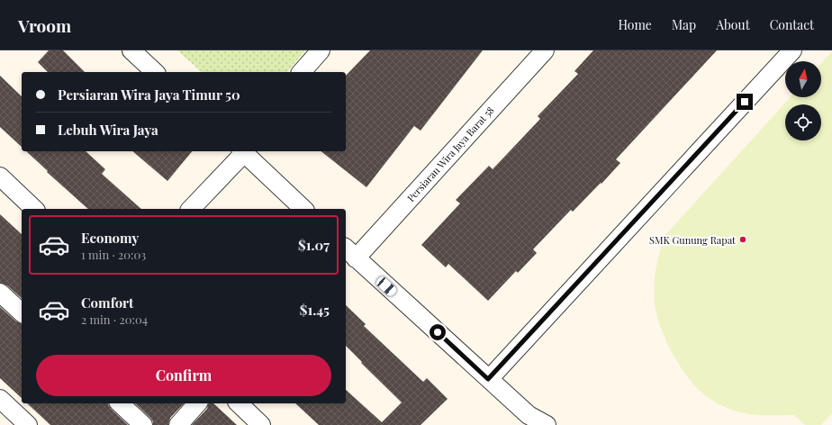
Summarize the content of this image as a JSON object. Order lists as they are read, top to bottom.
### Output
{
  "streets": {
    "street": ["Persiaran Wira Jaya Barat 58"]
  },
  "places": ["SMK Gunung Rapat"],
  "north": "top",
  "page": {
    "header": "Vroom",
    "nav": [
      "Home",
      "Map",
      "About",
      "Contact"
    ],
    "banner": ["Persiaran Wira Jaya Timur 50", "Lebuh Wira Jaya"],
    "list": [
      {
        "name": "Economy",
        "note": "1 min · 20:03",
        "value": "$1.07"
      },
      {
        "name": "Comfort",
        "note": "2 min · 20:04",
        "value": "$1.45"
      }
    ],
    "buttons": "Confirm"
  }
}
